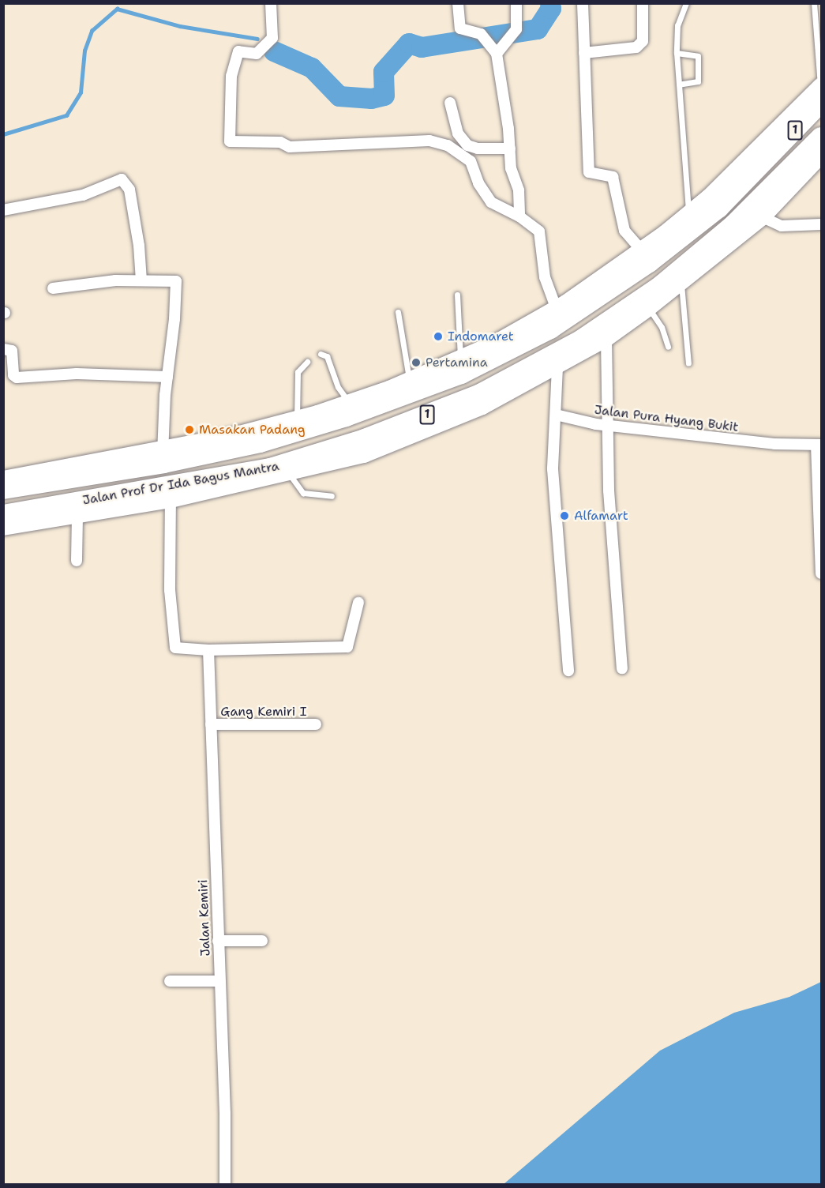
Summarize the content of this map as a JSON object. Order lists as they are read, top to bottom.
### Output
{
  "streets": {
    "highway": ["1", "Jalan Prof Dr Ida Bagus Mantra"],
    "street": ["Jalan Pura Hyang Bukit", "Gang Kemiri I", "Jalan Kemiri"]
  },
  "crossings": [
    ["1", "Jalan Prof Dr Ida Bagus Mantra"],
    ["Gang Kemiri I", "Jalan Kemiri"]
  ],
  "places": [
    "Indomaret",
    "Pertamina",
    "Masakan Padang",
    "Alfamart"
  ]
}
